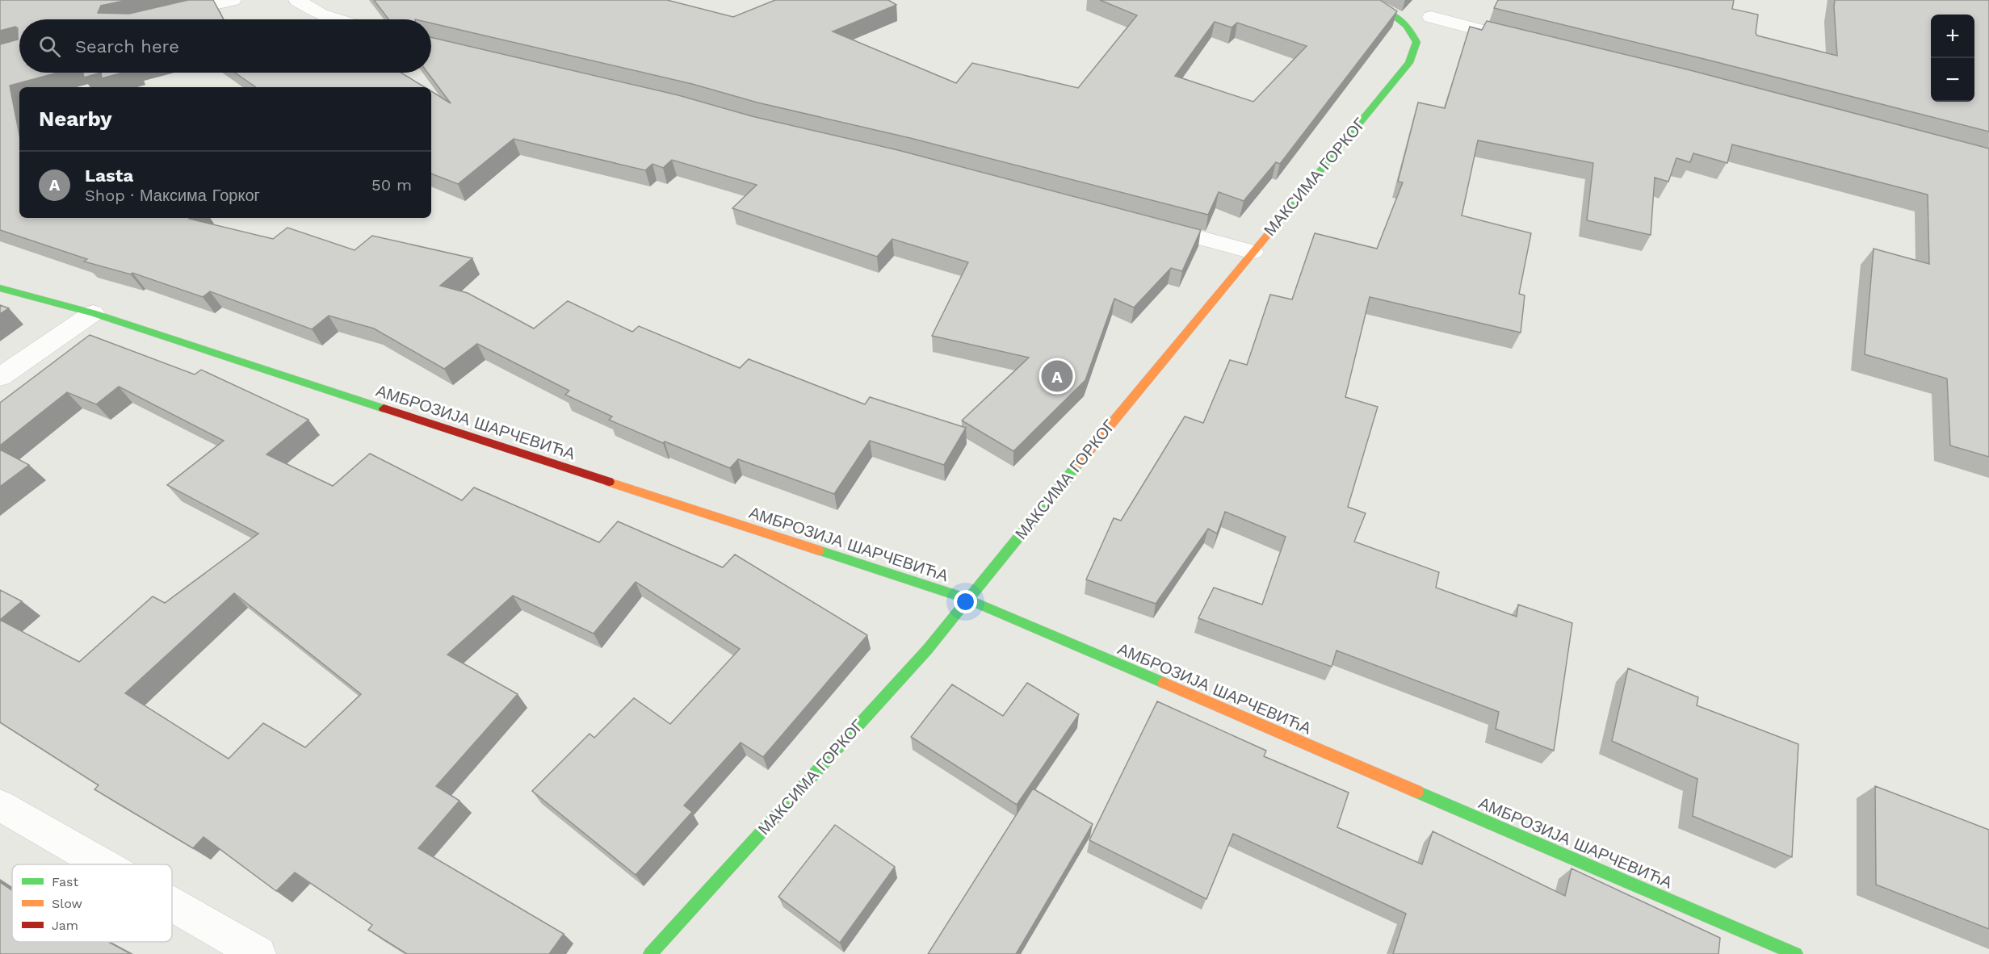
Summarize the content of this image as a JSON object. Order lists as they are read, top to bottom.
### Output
{
  "streets": {
    "street": ["МАКСИМА ГОРКОГ", "АМБРОЗИЈА ШАРЧЕВИЋА"]
  },
  "crossings": [
    ["МАКСИМА ГОРКОГ", "АМБРОЗИЈА ШАРЧЕВИЋА"]
  ],
  "legend": ["Fast", "Slow", "Jam"],
  "page": {
    "map_buttons": ["+", "−"],
    "search": "Search here",
    "heading": "Nearby",
    "list": [
      {
        "mark": "A",
        "name": "Lasta",
        "note": "Shop · Максима Горког",
        "value": "50 m"
      }
    ],
    "pins": "A"
  }
}
